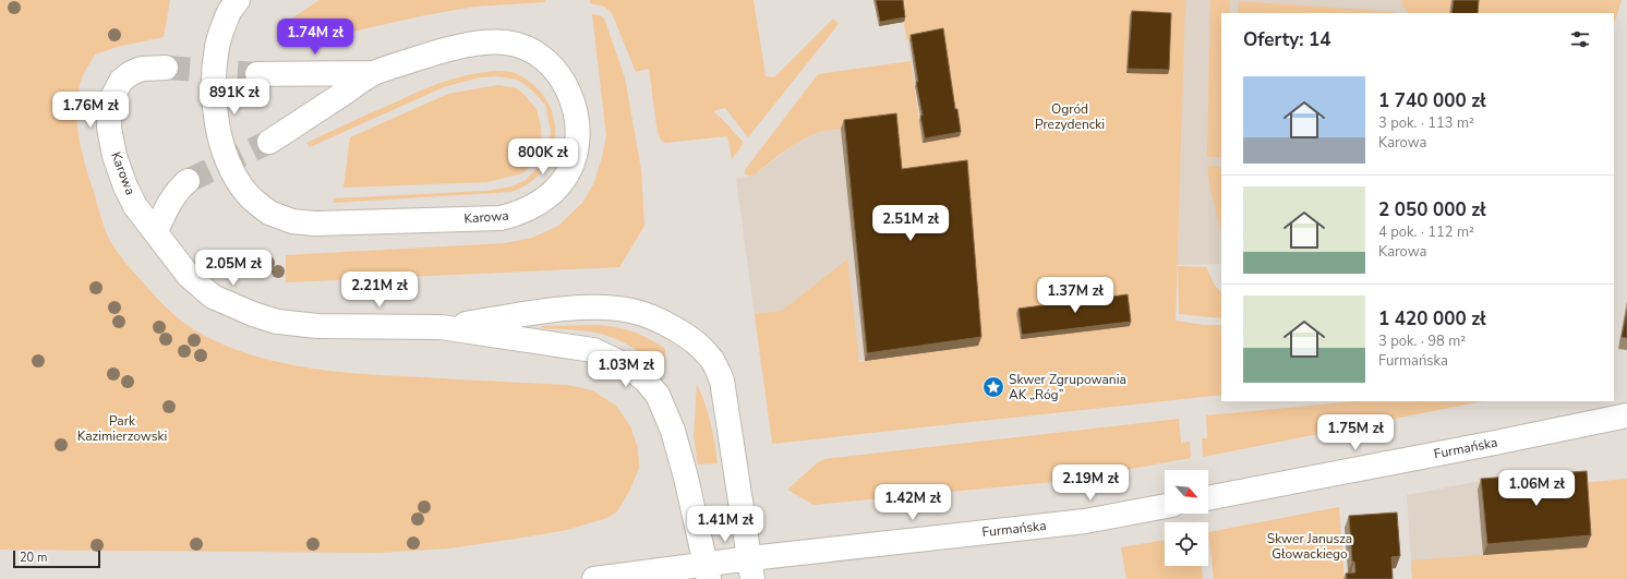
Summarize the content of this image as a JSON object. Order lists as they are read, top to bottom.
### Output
{
  "streets": {
    "street": ["Karowa", "Furmańska"]
  },
  "crossings": [
    ["Karowa", "Furmańska"]
  ],
  "parks": ["Ogród Prezydencki", "Park Kazimierzowski", "Skwer Janusza Głowackiego"],
  "places": {
    "place": ["Skwer Zgrupowania AK „Róg”"]
  },
  "scale_bar": "20 m",
  "north": "bottom right",
  "page": {
    "heading": "Oferty: 14",
    "price": [
      "1.74M zł",
      "891K zł",
      "1.76M zł",
      "800K zł",
      "2.51M zł",
      "2.05M zł",
      "2.21M zł",
      "1.37M zł",
      "1.03M zł",
      "1.75M zł",
      "2.19M zł",
      "1.06M zł",
      "1.42M zł",
      "1.41M zł"
    ],
    "list": [
      {
        "name": "1 740 000 zł",
        "note": "3 pok. · 113 m² · Karowa"
      },
      {
        "name": "2 050 000 zł",
        "note": "4 pok. · 112 m² · Karowa"
      },
      {
        "name": "1 420 000 zł",
        "note": "3 pok. · 98 m² · Furmańska"
      }
    ],
    "scale": "20 m"
  }
}
